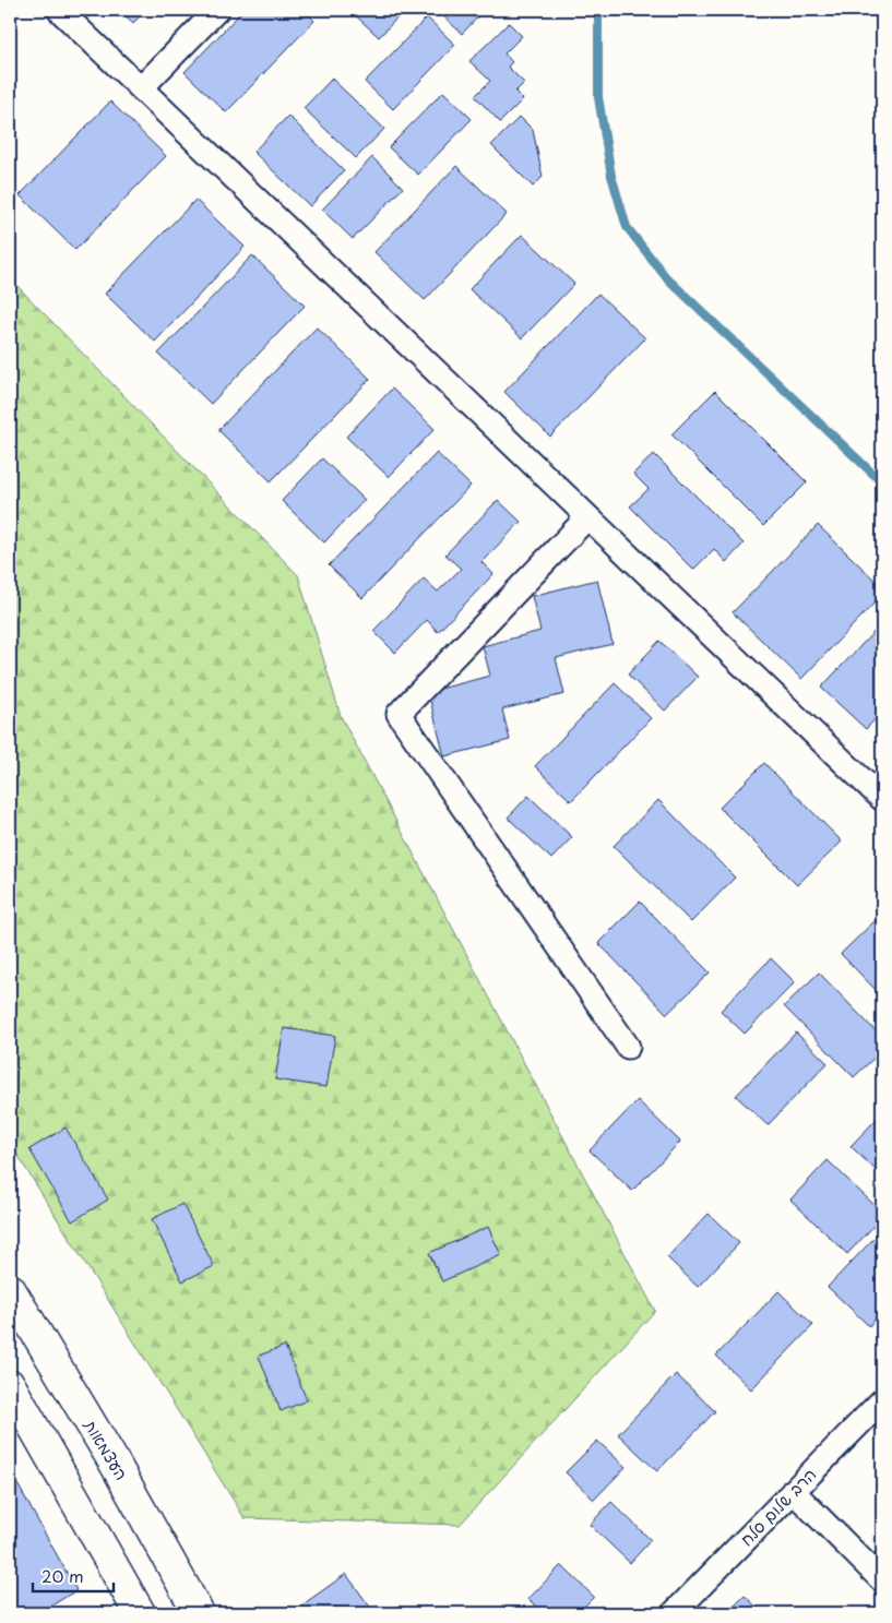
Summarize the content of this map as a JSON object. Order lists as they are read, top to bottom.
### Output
{
  "streets": {
    "main road": ["העצמאות"],
    "street": ["הרב שלום סלח"]
  },
  "scale_bar": "20 m"
}
